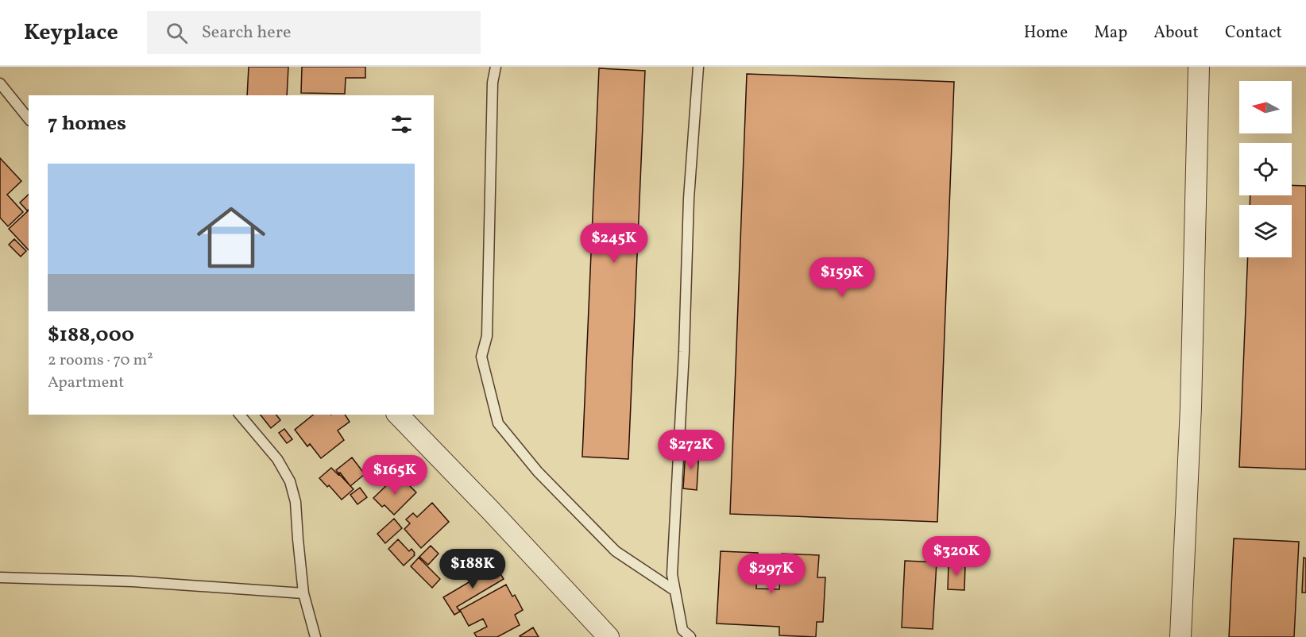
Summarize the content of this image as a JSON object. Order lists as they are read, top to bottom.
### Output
{
  "north": "left",
  "page": {
    "header": "Keyplace",
    "search": "Search here",
    "nav": [
      "Home",
      "Map",
      "About",
      "Contact"
    ],
    "heading": "7 homes",
    "list": [
      {
        "name": "$188,000",
        "note": "2 rooms · 70 m² · Apartment"
      }
    ],
    "price": [
      "$245K",
      "$159K",
      "$272K",
      "$165K",
      "$320K",
      "$188K",
      "$297K"
    ]
  }
}
